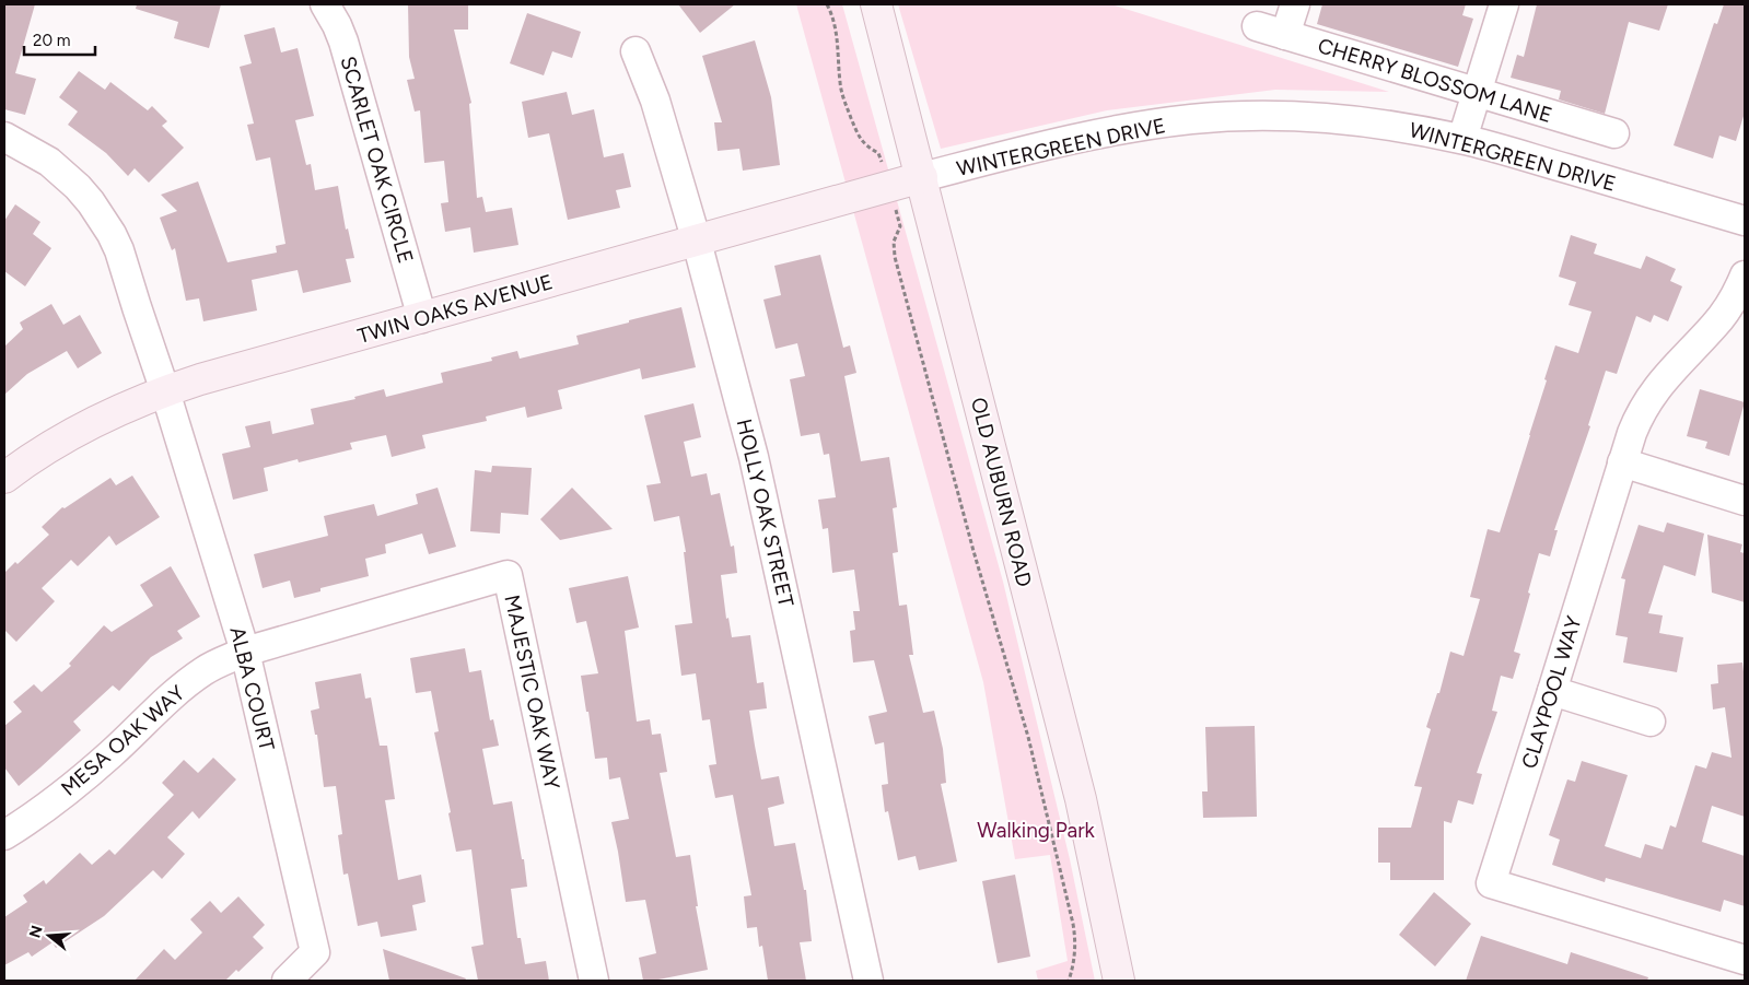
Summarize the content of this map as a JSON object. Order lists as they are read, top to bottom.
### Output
{
  "streets": {
    "main road": ["TWIN OAKS AVENUE", "OLD AUBURN ROAD"],
    "street": [
      "CHERRY BLOSSOM LANE",
      "WINTERGREEN DRIVE",
      "SCARLET OAK CIRCLE",
      "HOLLY OAK STREET",
      "ALBA COURT",
      "MAJESTIC OAK WAY",
      "CLAYPOOL WAY",
      "MESA OAK WAY"
    ]
  },
  "crossings": [
    ["WINTERGREEN DRIVE", "TWIN OAKS AVENUE"],
    ["WINTERGREEN DRIVE", "OLD AUBURN ROAD"],
    ["SCARLET OAK CIRCLE", "TWIN OAKS AVENUE"],
    ["TWIN OAKS AVENUE", "OLD AUBURN ROAD"],
    ["TWIN OAKS AVENUE", "HOLLY OAK STREET"],
    ["TWIN OAKS AVENUE", "ALBA COURT"],
    ["ALBA COURT", "MAJESTIC OAK WAY"],
    ["ALBA COURT", "MESA OAK WAY"],
    ["MAJESTIC OAK WAY", "MESA OAK WAY"]
  ],
  "parks": ["Walking Park"],
  "scale_bar": "20 m",
  "north": "left"
}
